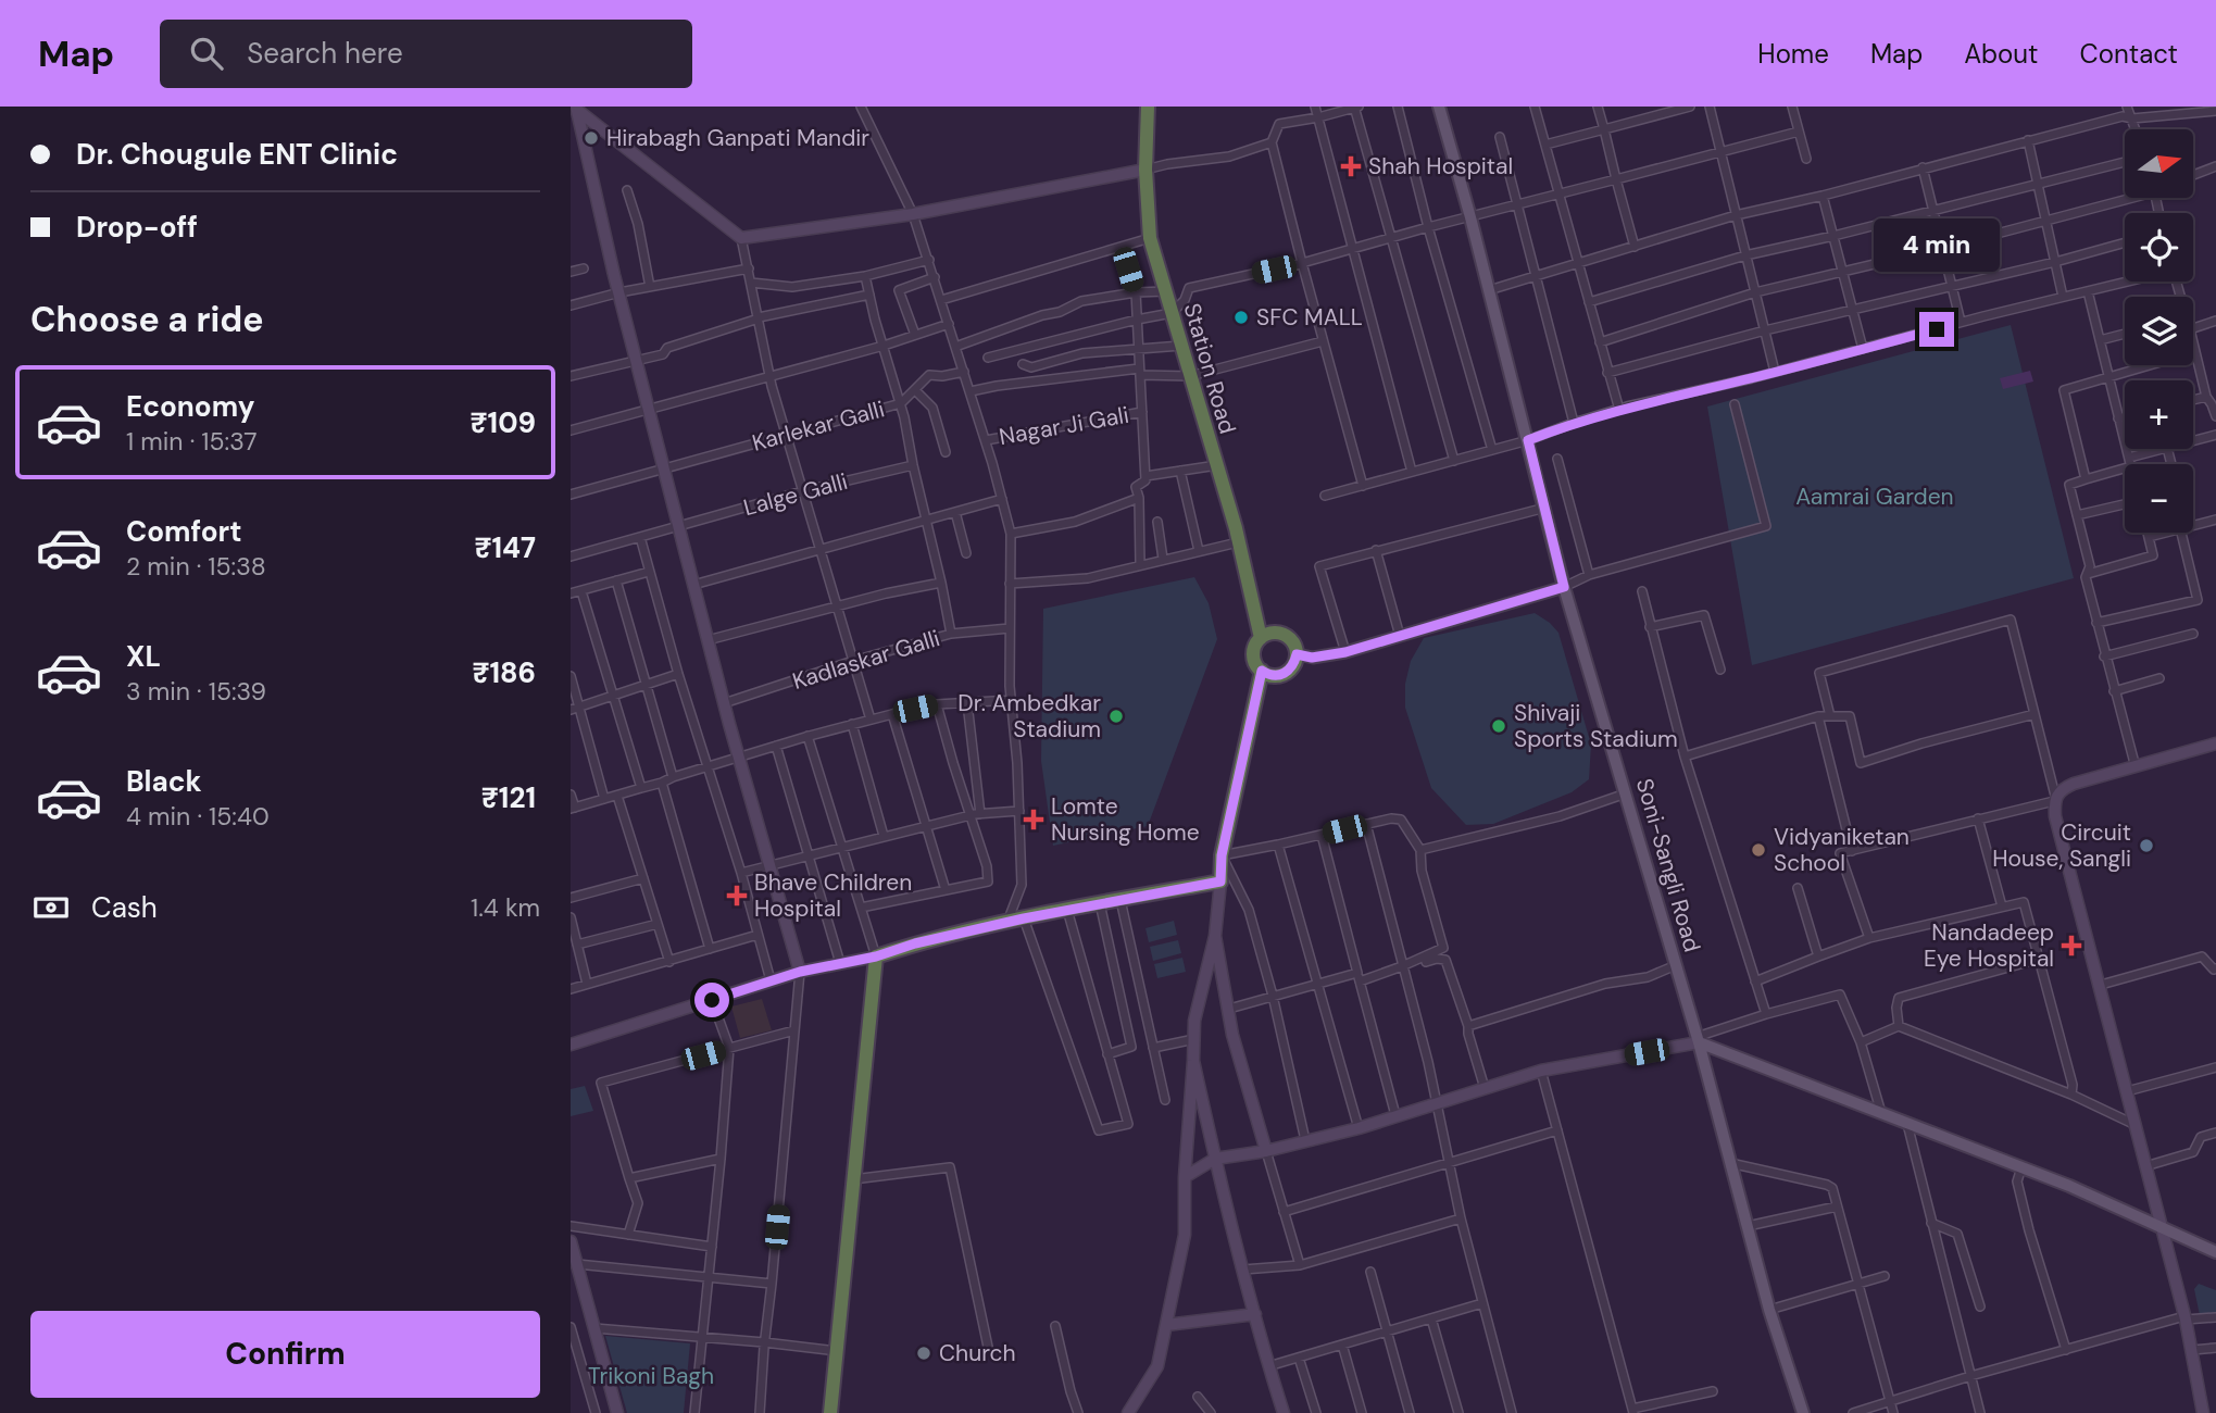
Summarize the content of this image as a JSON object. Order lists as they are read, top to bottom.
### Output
{
  "streets": {
    "highway": ["Station Road"],
    "main road": ["Soni-Sangli Road"],
    "street": [
      "Karlekar Galli",
      "Nagar Ji Gali",
      "Lalge Galli",
      "Kadlaskar Galli"
    ]
  },
  "parks": ["Aamrai Garden", "Trikoni Bagh"],
  "places": {
    "other": [
      "Hirabagh Ganpati Mandir",
      "SFC MALL",
      "Dr. Ambedkar Stadium",
      "Shivaji Sports Stadium",
      "Circuit House, Sangli",
      "Vidyaniketan School",
      "Church"
    ],
    "health": [
      "Shah Hospital",
      "Lomte Nursing Home",
      "Bhave Children Hospital",
      "Nandadeep Eye Hospital"
    ]
  },
  "north": "right",
  "page": {
    "header": "Map",
    "search": "Search here",
    "nav": [
      "Home",
      "Map",
      "About",
      "Contact"
    ],
    "banner": ["Dr. Chougule ENT Clinic", "Drop-off"],
    "map_buttons": ["+", "−"],
    "bubble": "4 min",
    "heading": "Choose a ride",
    "list": [
      {
        "name": "Economy",
        "note": "1 min · 15:37",
        "value": "₹109"
      },
      {
        "name": "Comfort",
        "note": "2 min · 15:38",
        "value": "₹147"
      },
      {
        "name": "XL",
        "note": "3 min · 15:39",
        "value": "₹186"
      },
      {
        "name": "Black",
        "note": "4 min · 15:40",
        "value": "₹121"
      }
    ],
    "pay": ["Cash", "1.4 km"],
    "buttons": "Confirm"
  }
}
